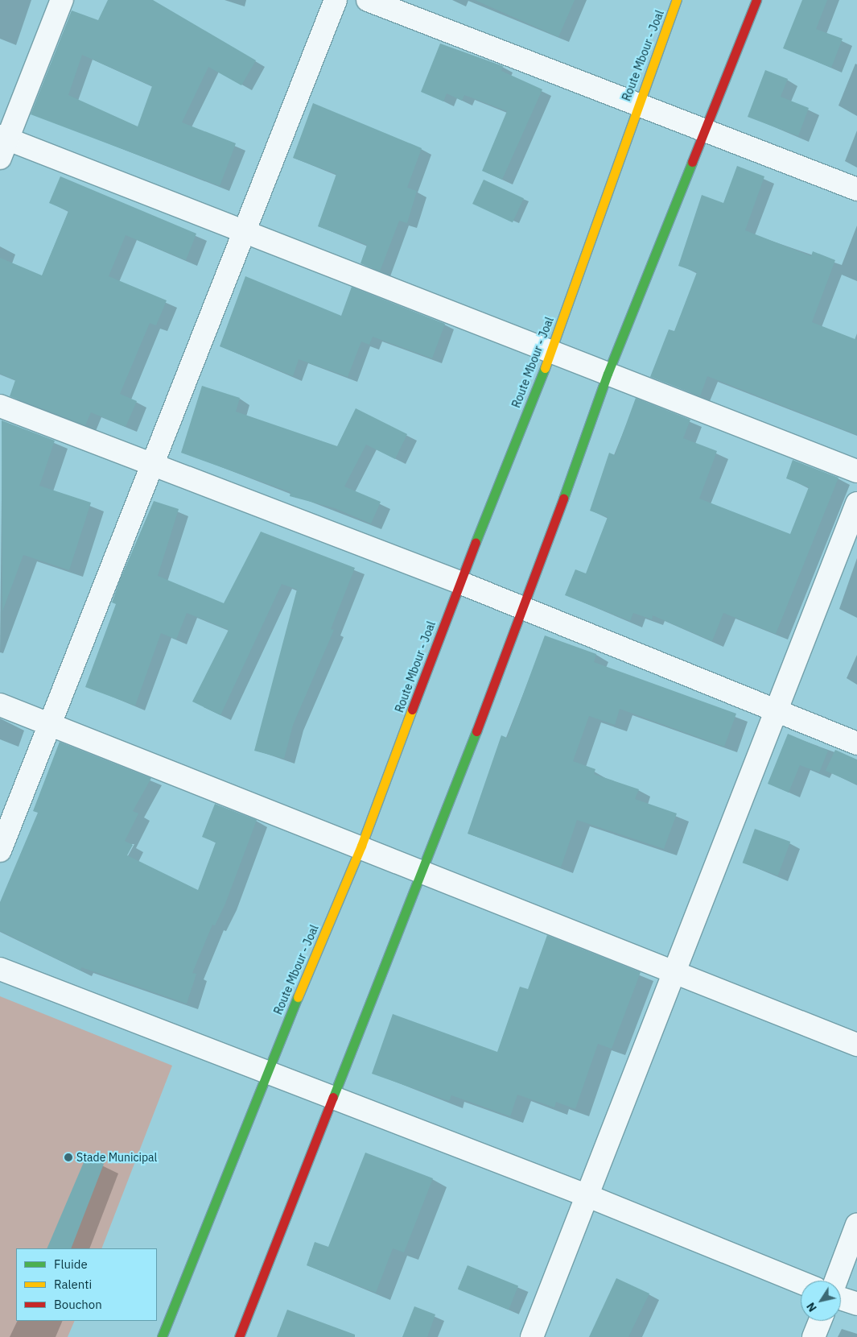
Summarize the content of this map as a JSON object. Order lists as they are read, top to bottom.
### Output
{
  "streets": {
    "main road": ["Route Mbour - Joal"]
  },
  "places": ["Stade Municipal"],
  "legend": ["Fluide", "Ralenti", "Bouchon"],
  "north": "bottom left"
}
